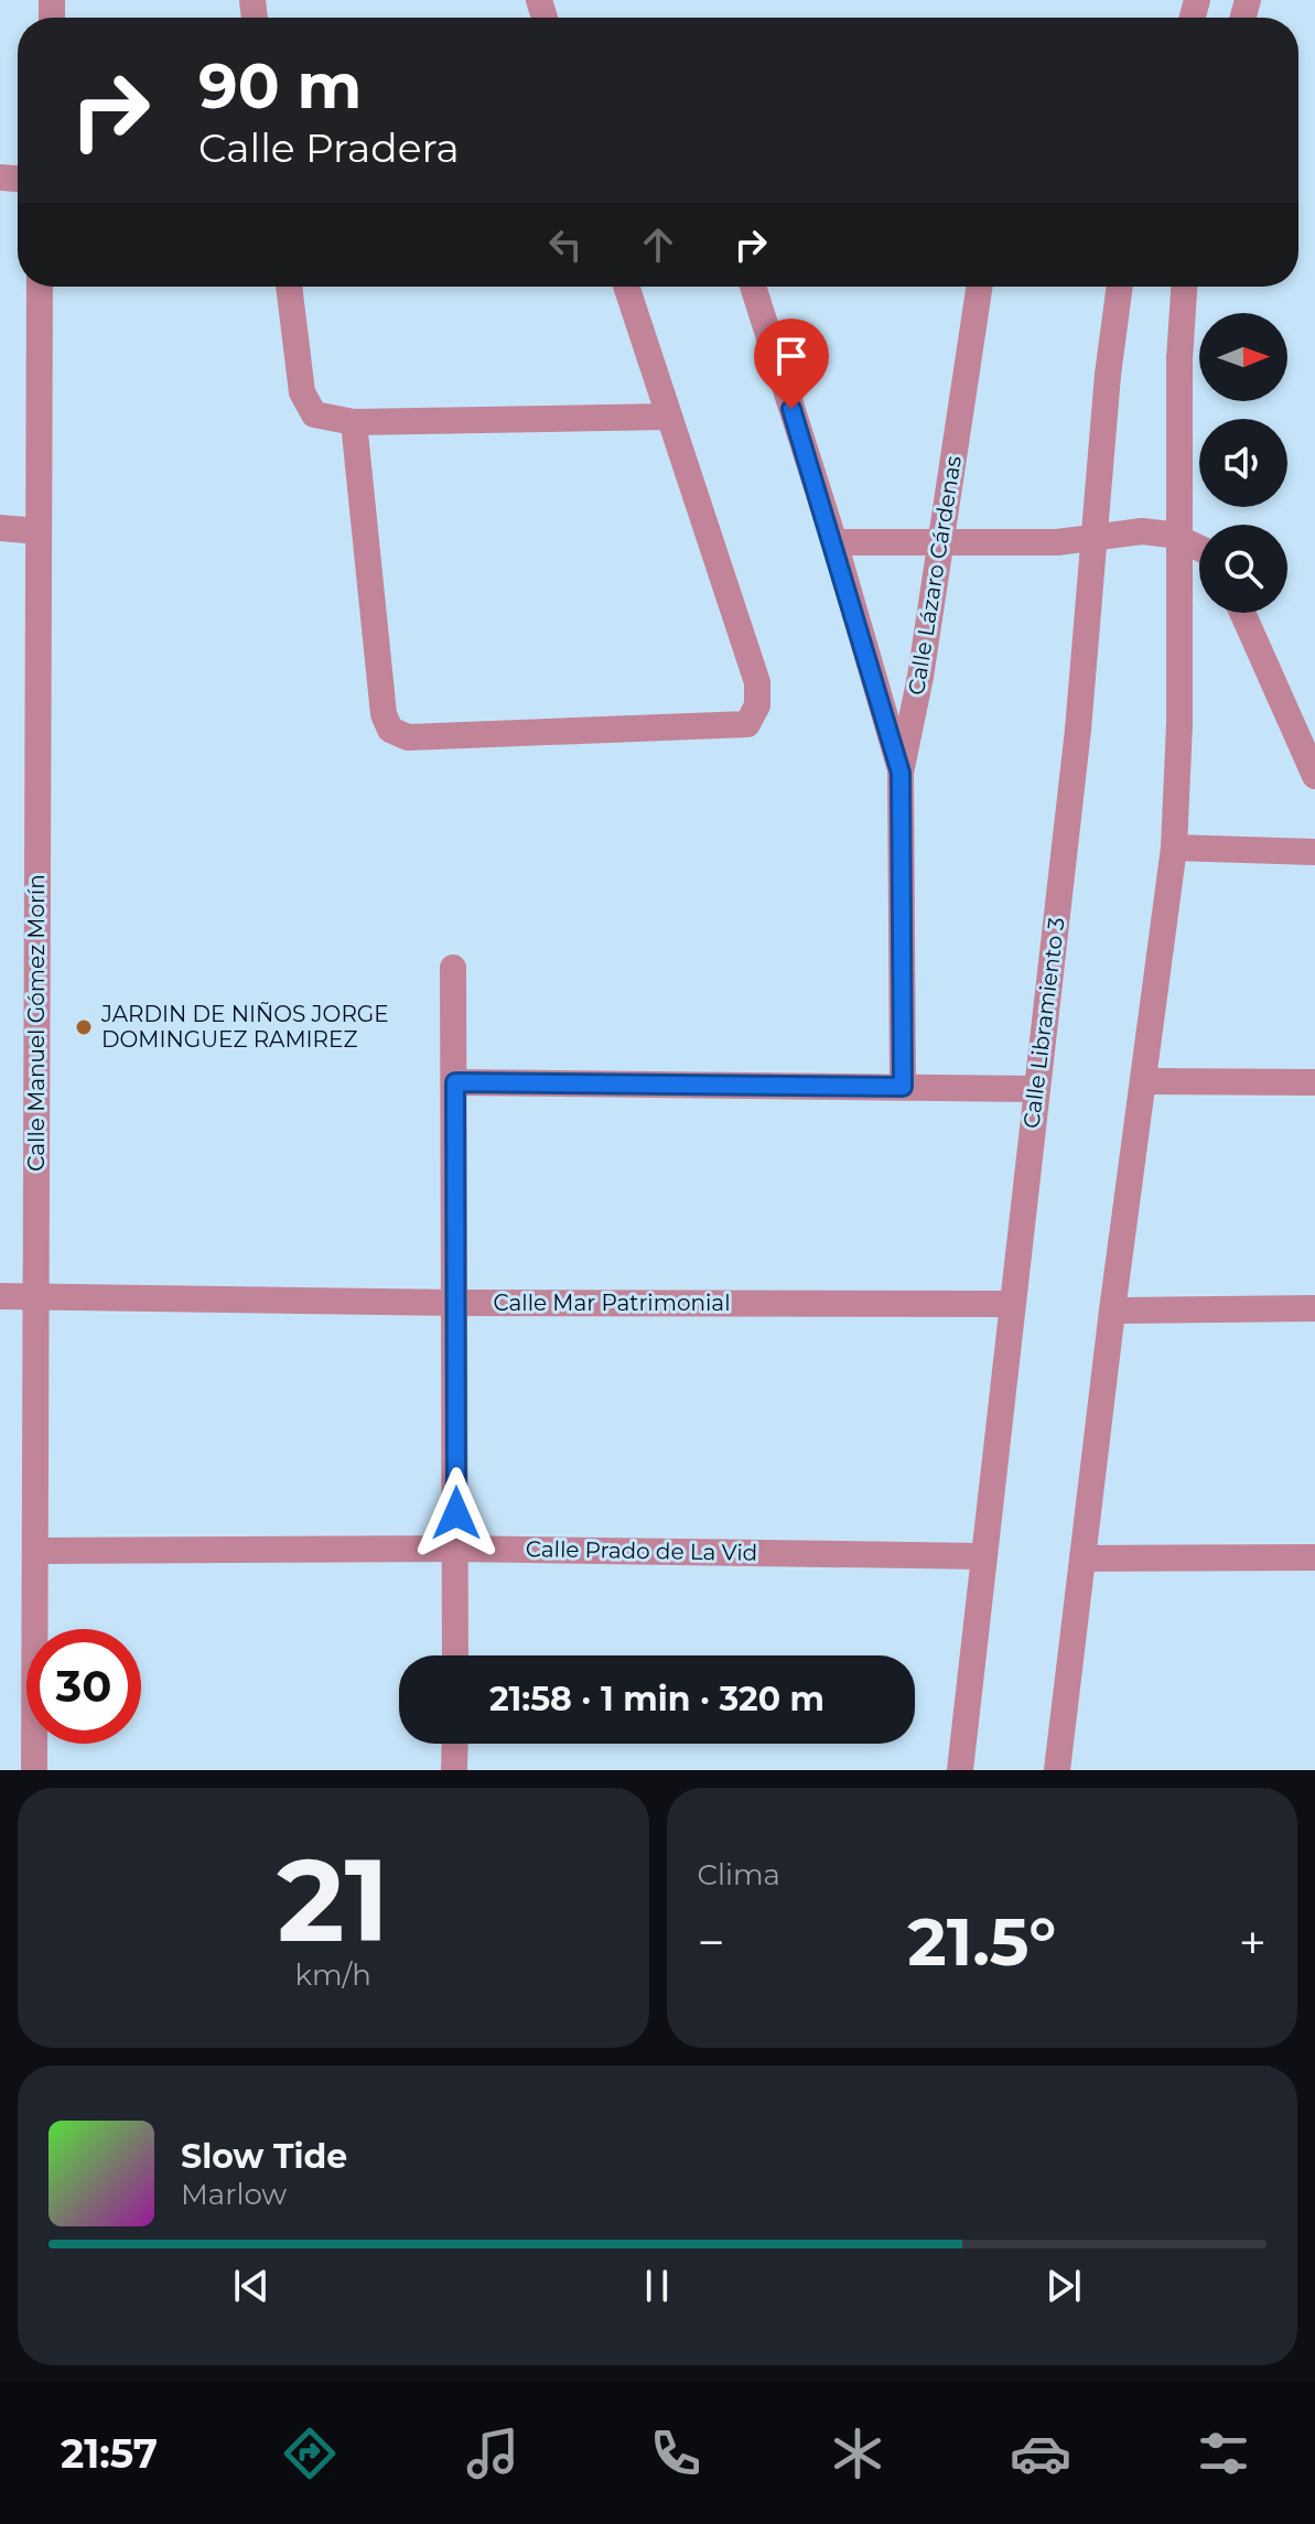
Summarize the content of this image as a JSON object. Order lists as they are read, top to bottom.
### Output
{
  "streets": {
    "street": [
      "Calle Lázaro Cárdenas",
      "Calle Manuel Gómez Morín",
      "Calle Libramiento 3",
      "Calle Mar Patrimonial",
      "Calle Prado de La Vid"
    ]
  },
  "crossings": [
    ["Calle Manuel Gómez Morín", "Calle Mar Patrimonial"],
    ["Calle Manuel Gómez Morín", "Calle Prado de La Vid"],
    ["Calle Libramiento 3", "Calle Mar Patrimonial"],
    ["Calle Libramiento 3", "Calle Prado de La Vid"]
  ],
  "places": ["JARDIN DE NIÑOS JORGE DOMINGUEZ RAMIREZ"],
  "north": "right",
  "page": {
    "turn": ["90 m", "Calle Pradera"],
    "limit": "30",
    "trip": "21:58 · 1 min · 320 m",
    "tile": [
      ["21", "km/h"],
      "Clima"
    ],
    "heat": ["−", "21.5°", "+"],
    "song": ["Slow Tide", "Marlow"],
    "tabs": "21:57"
  }
}
